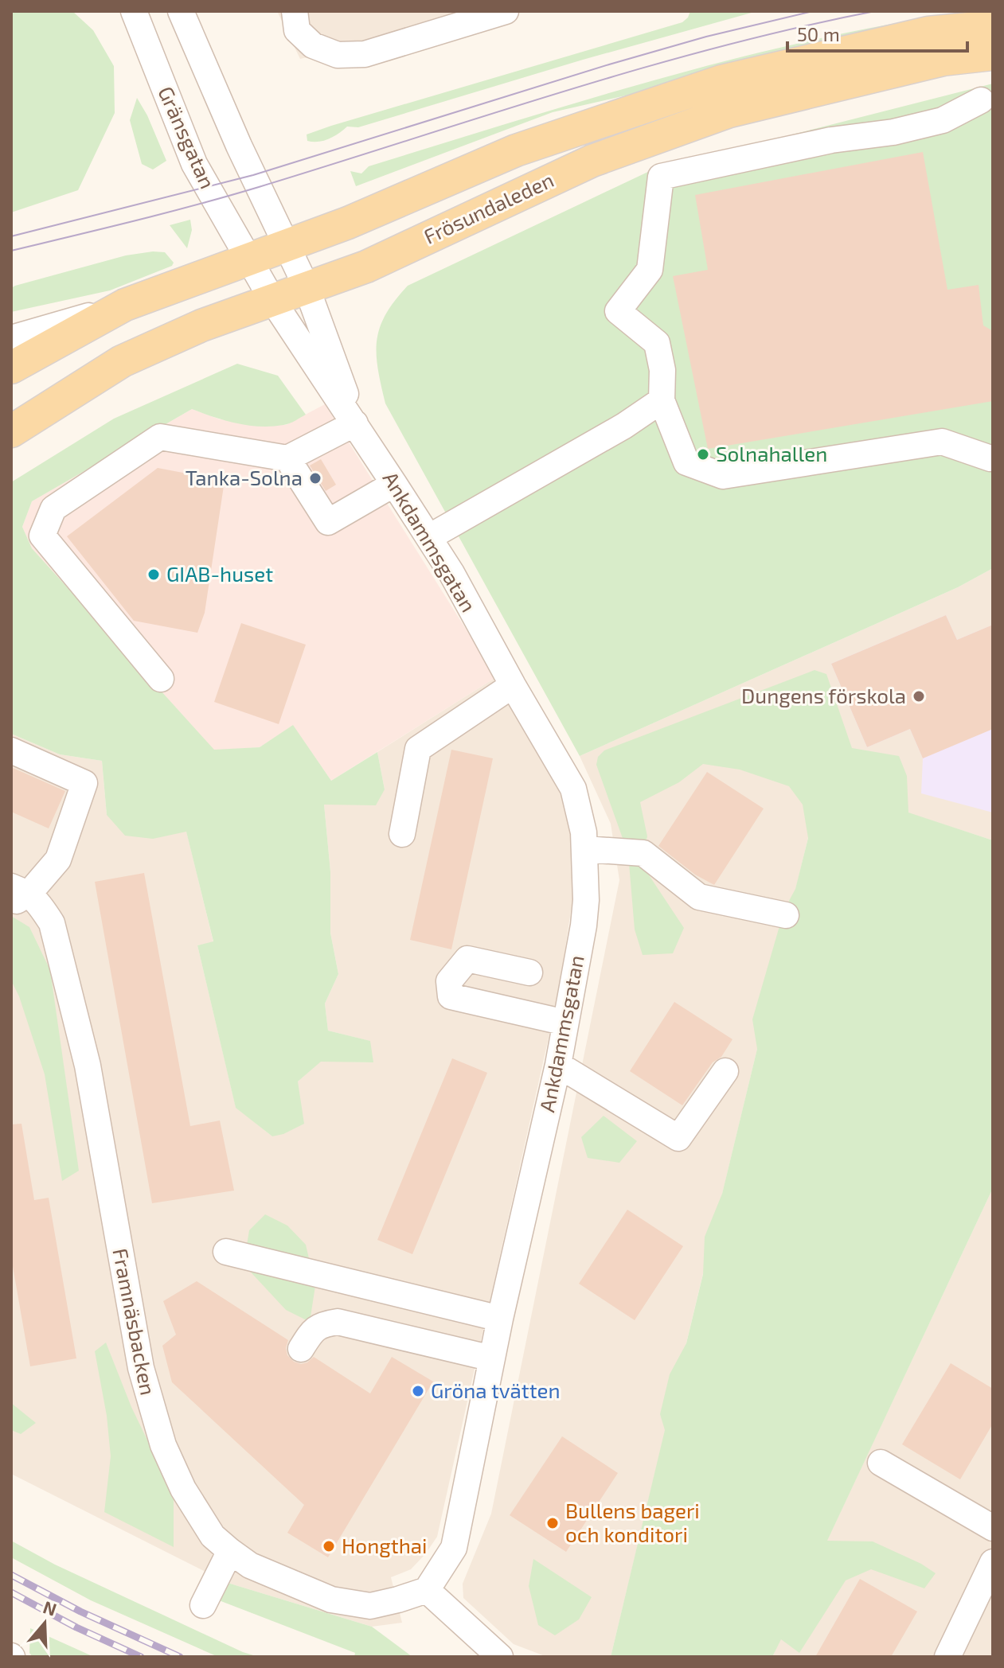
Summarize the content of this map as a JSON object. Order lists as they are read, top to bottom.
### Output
{
  "streets": {
    "main road": ["Frösundaleden"],
    "street": ["Gränsgatan", "Ankdammsgatan", "Framnäsbacken"]
  },
  "crossings": [
    ["Gränsgatan", "Frösundaleden"],
    ["Gränsgatan", "Ankdammsgatan"],
    ["Frösundaleden", "Ankdammsgatan"],
    ["Ankdammsgatan", "Framnäsbacken"]
  ],
  "places": [
    "Solnahallen",
    "Tanka-Solna",
    "GIAB-huset",
    "Dungens förskola",
    "Gröna tvätten",
    "Bullens bageri och konditori",
    "Hongthai"
  ],
  "scale_bar": "50 m",
  "north": "top"
}
